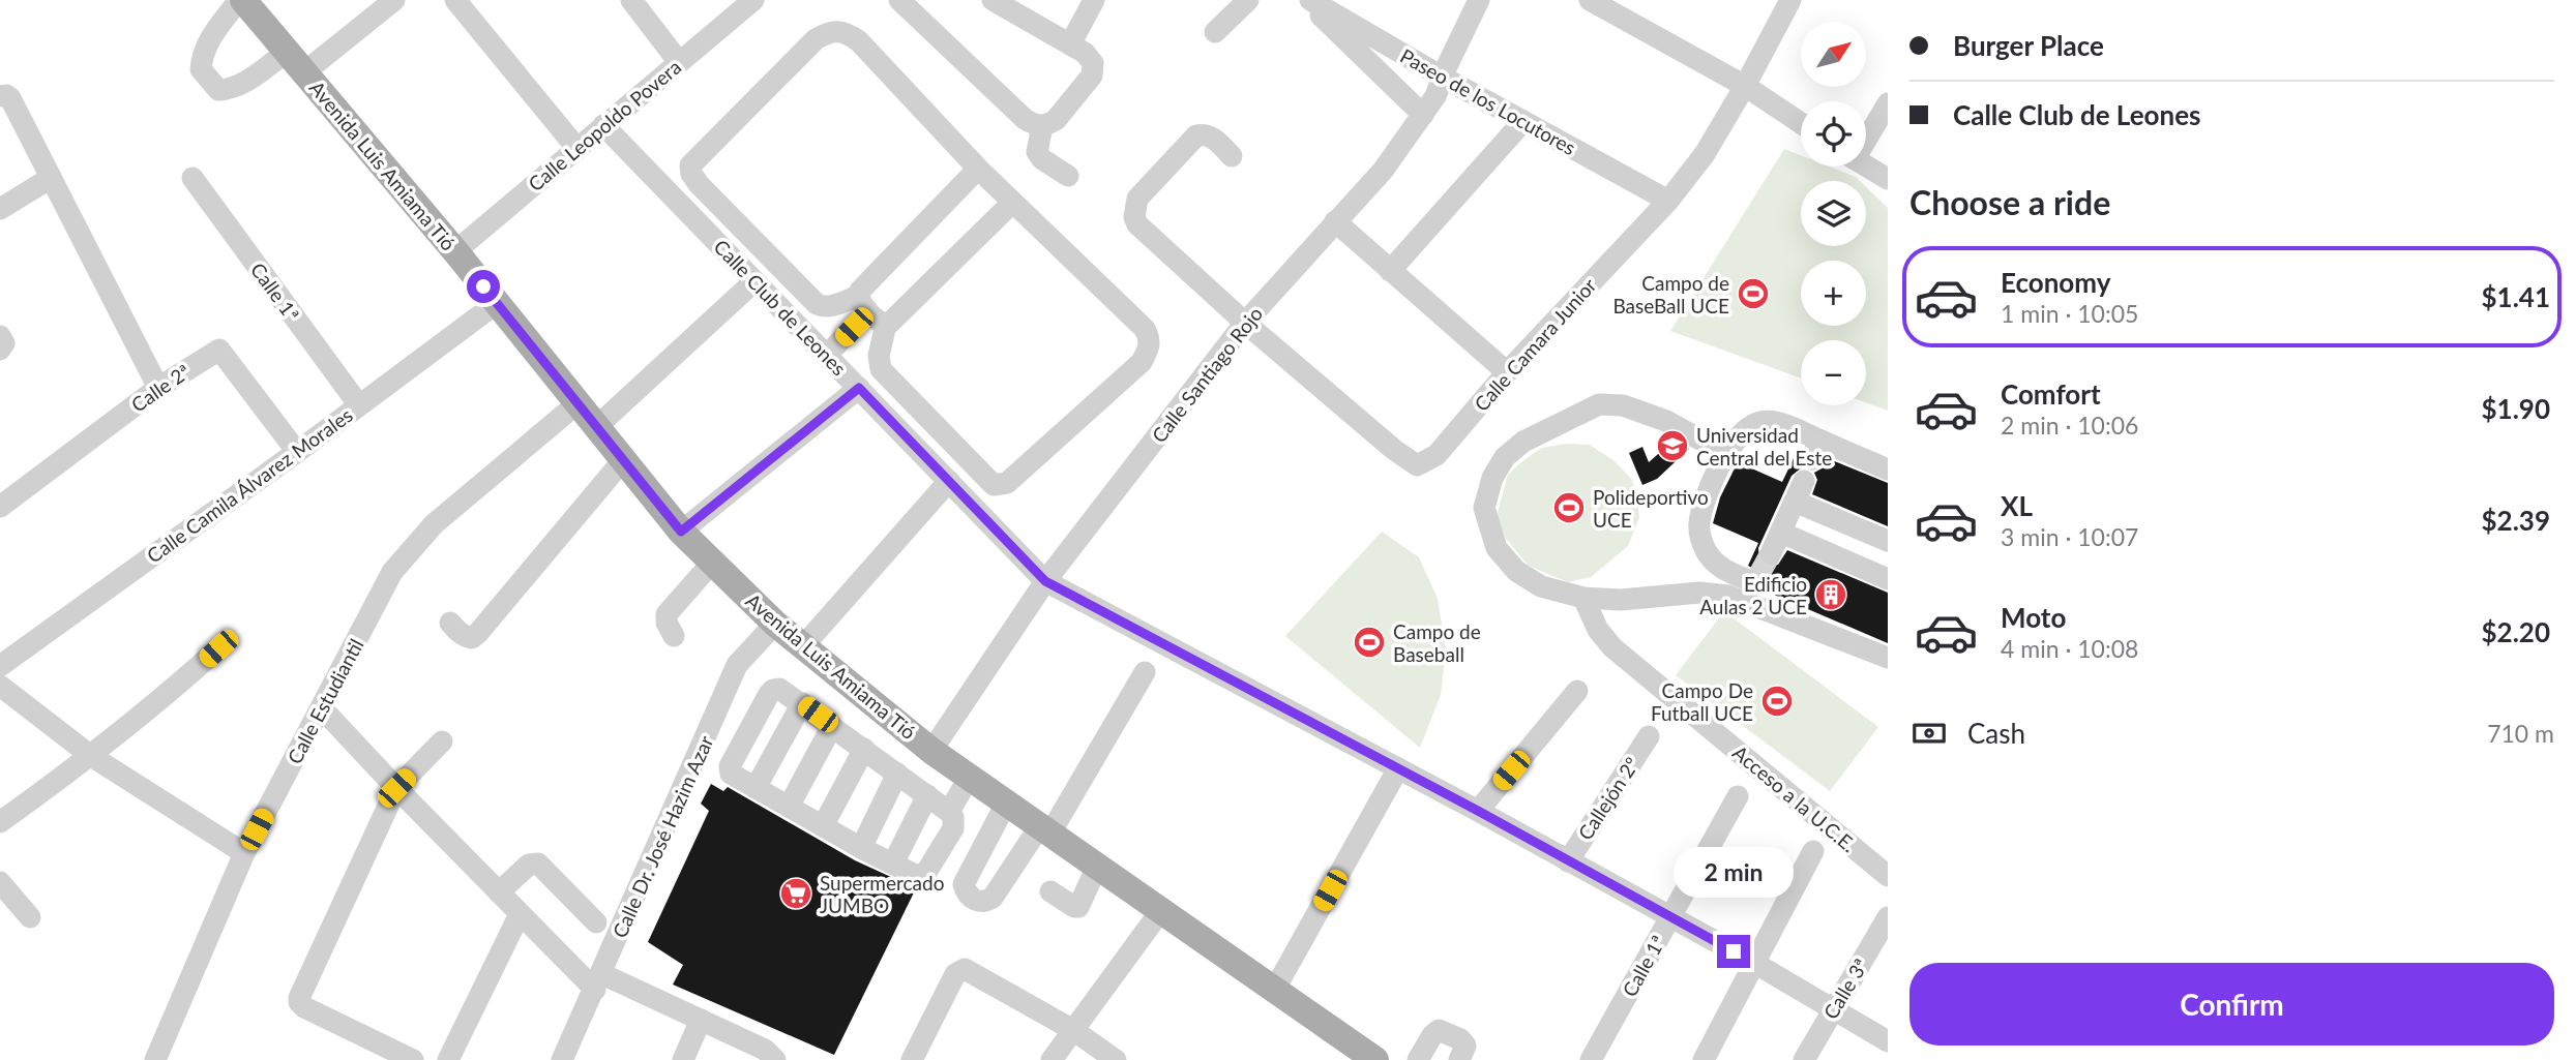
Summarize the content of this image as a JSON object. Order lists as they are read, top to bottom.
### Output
{
  "streets": {
    "main road": ["Avenida Luis Amiama Tió"],
    "street": [
      "Paseo de los Locutores",
      "Calle Leopoldo Povera",
      "Calle 1ª",
      "Calle Club de Leones",
      "Calle Camara Junior",
      "Calle Santiago Rojo",
      "Calle 2ª",
      "Calle Camila Álvarez Morales",
      "Calle Estudiantil",
      "Callejón 2º",
      "Acceso a la U.C.E.",
      "Calle Dr. José Hazim Azar",
      "Calle 3ª"
    ]
  },
  "crossings": [
    ["Paseo de los Locutores", "Calle Camara Junior"],
    ["Paseo de los Locutores", "Calle Santiago Rojo"],
    ["Calle Leopoldo Povera", "Avenida Luis Amiama Tió"],
    ["Calle Leopoldo Povera", "Calle Club de Leones"],
    ["Avenida Luis Amiama Tió", "Calle Santiago Rojo"],
    ["Avenida Luis Amiama Tió", "Calle Camila Álvarez Morales"],
    ["Avenida Luis Amiama Tió", "Calle Estudiantil"],
    ["Avenida Luis Amiama Tió", "Calle Dr. José Hazim Azar"],
    ["Calle 1ª", "Calle Club de Leones"],
    ["Calle 1ª", "Calle Camila Álvarez Morales"],
    ["Calle Club de Leones", "Calle Santiago Rojo"],
    ["Calle Club de Leones", "Callejón 2º"],
    ["Calle Club de Leones", "Calle 3ª"],
    ["Calle Camara Junior", "Calle Santiago Rojo"],
    ["Calle 2ª", "Calle Camila Álvarez Morales"]
  ],
  "places": {
    "sports": [
      "Campo de BaseBall UCE",
      "Polideportivo UCE",
      "Campo de Baseball",
      "Campo De Futball UCE"
    ],
    "school or university": ["Universidad Central del Este"],
    "building": ["Edificio Aulas 2 UCE"],
    "supermarket": ["Supermercado JUMBO"]
  },
  "north": "top right",
  "page": {
    "banner": ["Burger Place", "Calle Club de Leones"],
    "map_buttons": ["+", "−"],
    "heading": "Choose a ride",
    "list": [
      {
        "name": "Economy",
        "note": "1 min · 10:05",
        "value": "$1.41"
      },
      {
        "name": "Comfort",
        "note": "2 min · 10:06",
        "value": "$1.90"
      },
      {
        "name": "XL",
        "note": "3 min · 10:07",
        "value": "$2.39"
      },
      {
        "name": "Moto",
        "note": "4 min · 10:08",
        "value": "$2.20"
      }
    ],
    "pay": ["Cash", "710 m"],
    "bubble": "2 min",
    "buttons": "Confirm"
  }
}
